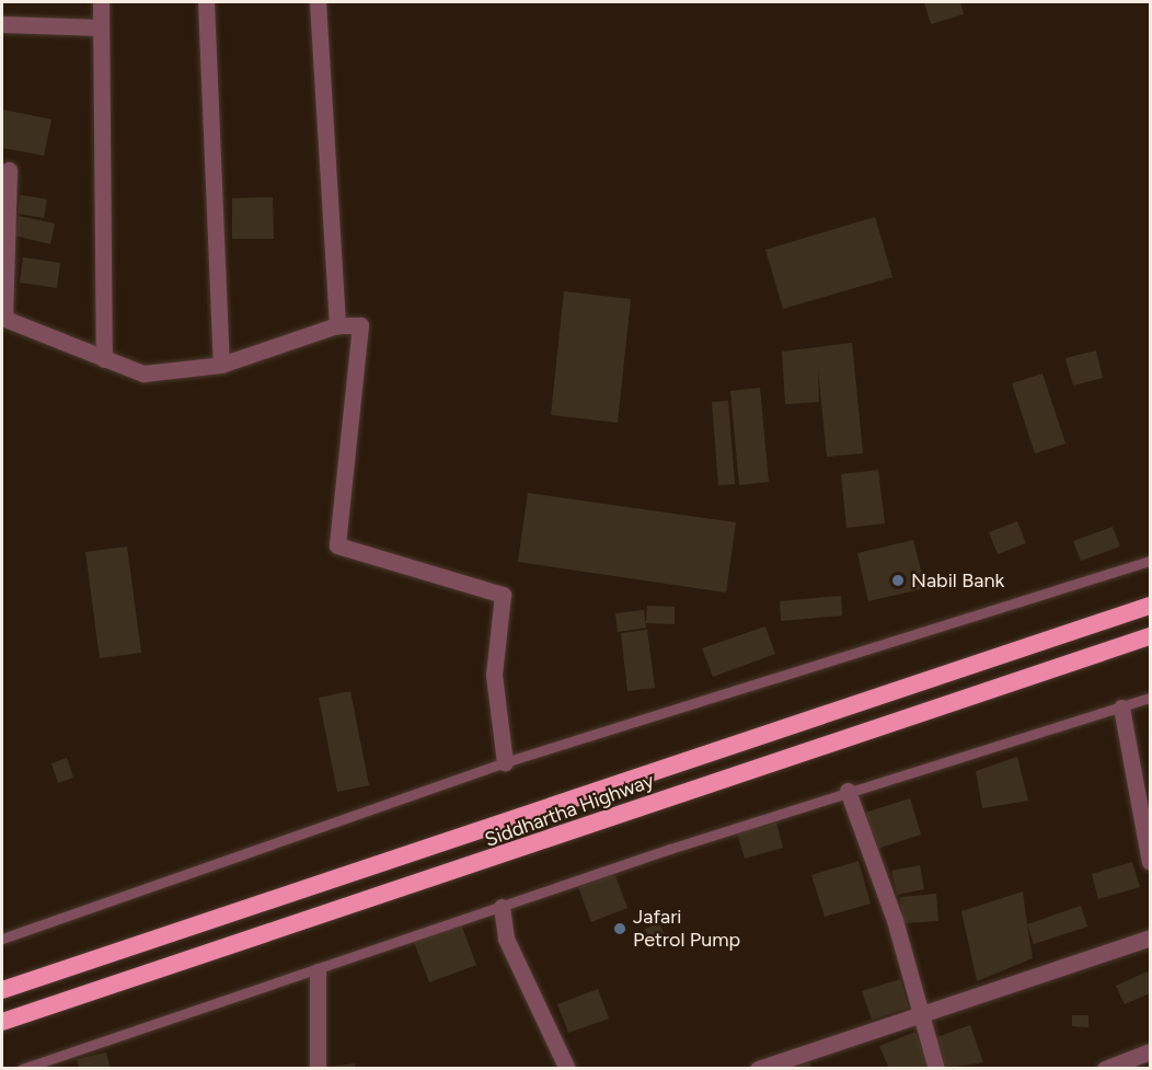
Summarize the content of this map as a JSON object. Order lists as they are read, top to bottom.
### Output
{
  "streets": {
    "highway": ["Siddhartha Highway"]
  },
  "places": ["Nabil Bank", "Jafari Petrol Pump"]
}
